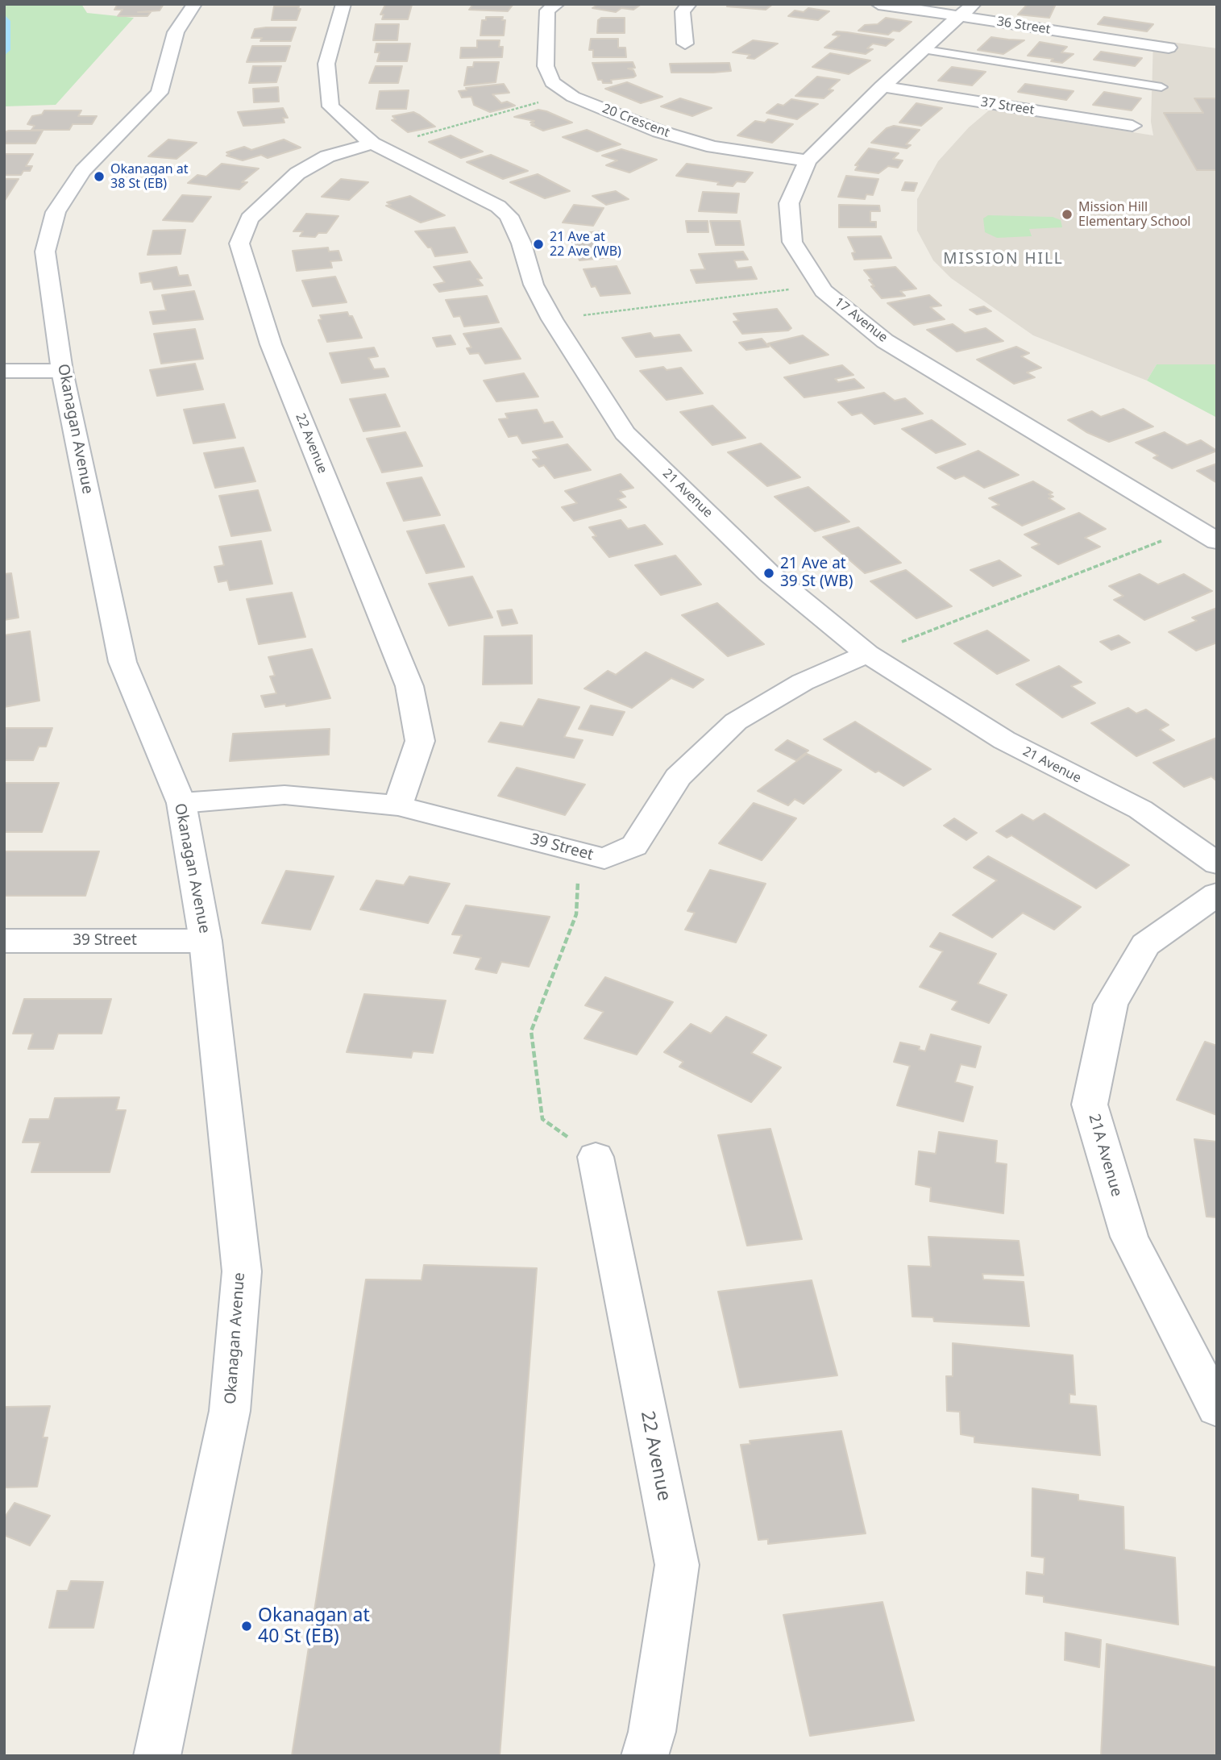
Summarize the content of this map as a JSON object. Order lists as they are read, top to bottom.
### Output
{
  "streets": {
    "street": [
      "36 Street",
      "37 Street",
      "20 Crescent",
      "17 Avenue",
      "Okanagan Avenue",
      "22 Avenue",
      "21 Avenue",
      "39 Street",
      "21A Avenue"
    ]
  },
  "crossings": [
    ["36 Street", "17 Avenue"],
    ["37 Street", "17 Avenue"],
    ["20 Crescent", "17 Avenue"],
    ["Okanagan Avenue", "39 Street"],
    ["22 Avenue", "21 Avenue"],
    ["22 Avenue", "39 Street"],
    ["21 Avenue", "39 Street"]
  ],
  "districts": ["MISSION HILL"],
  "places": [
    "Okanagan at 38 St (EB)",
    "Mission Hill Elementary School",
    "21 Ave at 22 Ave (WB)",
    "21 Ave at 39 St (WB)",
    "Okanagan at 40 St (EB)"
  ]
}
